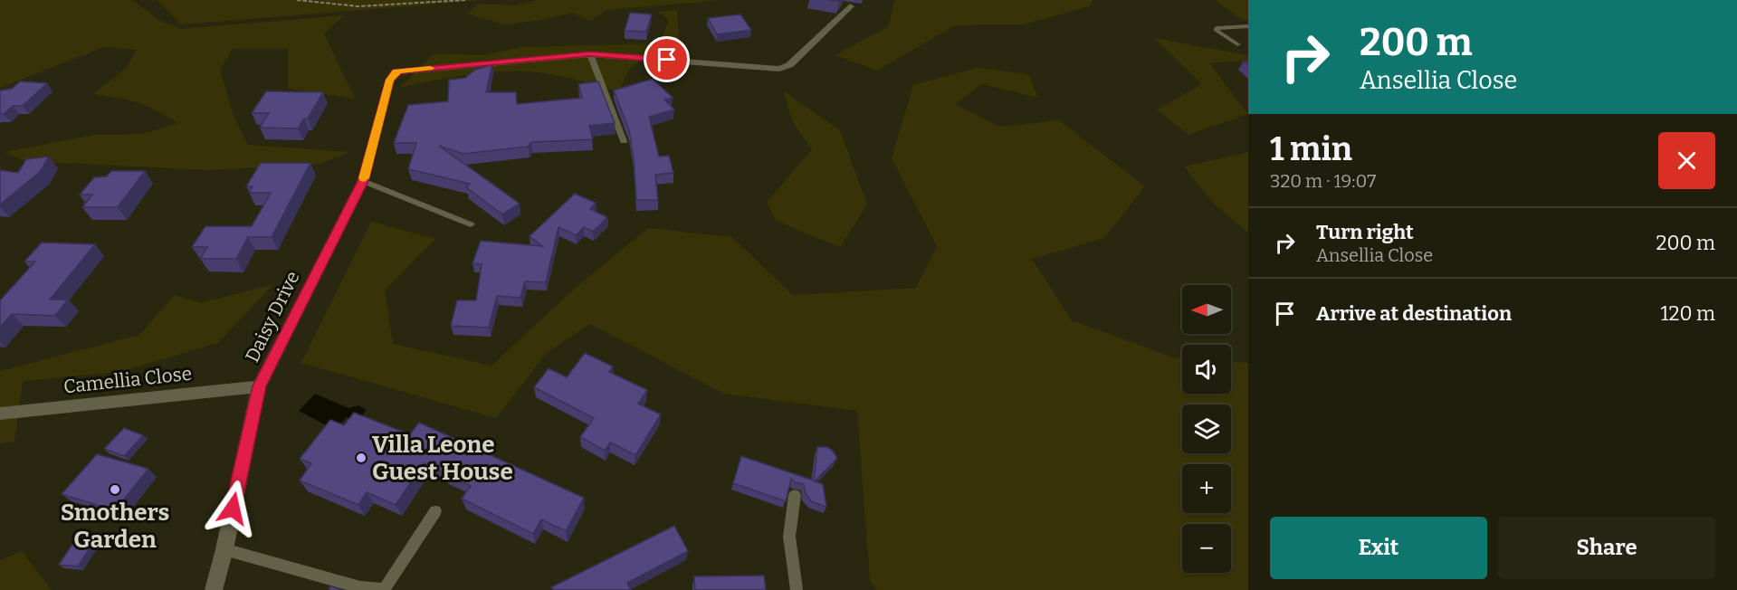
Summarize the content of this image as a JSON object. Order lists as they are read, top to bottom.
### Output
{
  "streets": {
    "street": ["Daisy Drive", "Camellia Close"]
  },
  "crossings": [
    ["Daisy Drive", "Camellia Close"]
  ],
  "places": ["Villa Leone Guest House", "Smothers Garden"],
  "north": "left",
  "page": {
    "turn": ["200 m", "Ansellia Close"],
    "heading": ["1 min", "320 m · 19:07"],
    "list": [
      {
        "name": "Turn right",
        "note": "Ansellia Close",
        "value": "200 m"
      },
      {
        "name": "Arrive at destination",
        "value": "120 m"
      }
    ],
    "map_buttons": ["+", "−"],
    "buttons": ["Exit", "Share"]
  }
}
